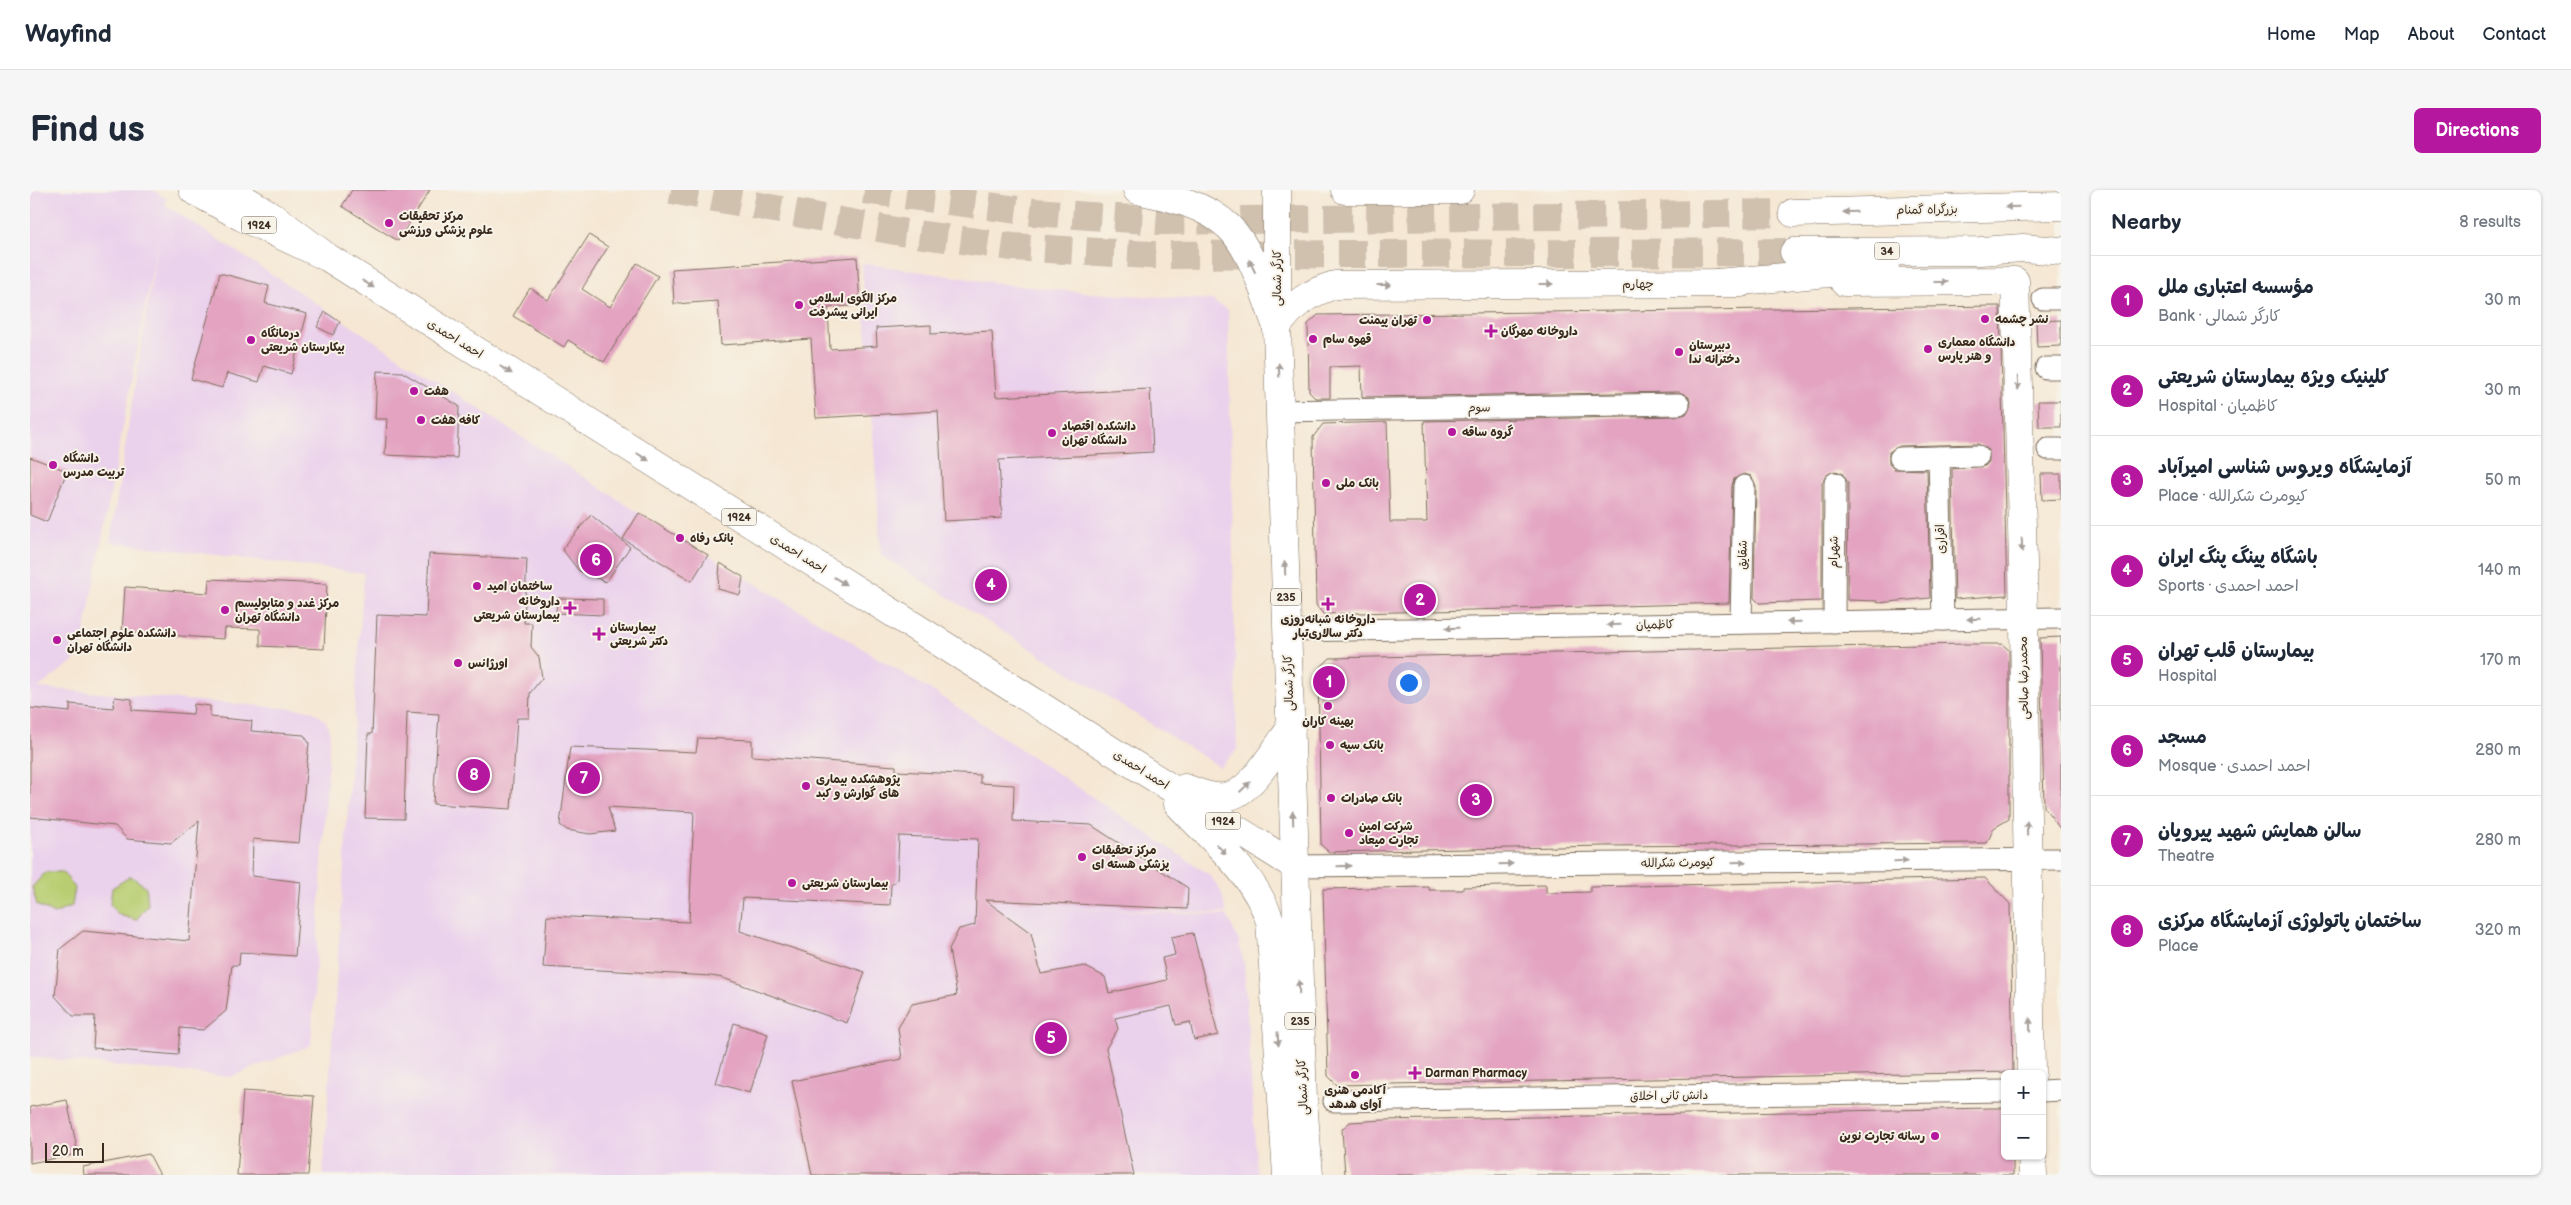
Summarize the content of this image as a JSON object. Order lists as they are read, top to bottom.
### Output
{
  "streets": {
    "main road": [
      "بزرگراه گمنام",
      "1924",
      "34",
      "کارگر شمالی",
      "چهارم",
      "احمد احمدی",
      "235",
      "محمدرضا صالحی"
    ],
    "street": [
      "سوم",
      "اقراری",
      "شهرام",
      "شقایق",
      "کاظمیان",
      "کیومرث شکرالله",
      "دانش ثانی اخلاق"
    ]
  },
  "crossings": [
    ["کارگر شمالی", "چهارم"],
    ["کارگر شمالی", "احمد احمدی"],
    ["کارگر شمالی", "سوم"],
    ["کارگر شمالی", "کاظمیان"],
    ["کارگر شمالی", "کیومرث شکرالله"],
    ["چهارم", "محمدرضا صالحی"],
    ["احمد احمدی", "کیومرث شکرالله"],
    ["اقراری", "کاظمیان"],
    ["شهرام", "کاظمیان"],
    ["شقایق", "کاظمیان"],
    ["کاظمیان", "محمدرضا صالحی"],
    ["محمدرضا صالحی", "کیومرث شکرالله"]
  ],
  "one_way": ["احمد احمدی", "کاظمیان", "کیومرث شکرالله"],
  "places": {
    "other": [
      "مرکز تحقیقات علوم پزشکی ورزشی",
      "مرکز الگوی اسلامی ایرانی پیشرفت",
      "نشر چشمه",
      "تهران پیمنت",
      "قهوه سام",
      "درمانگاه بیکارستان شریعتی",
      "دانشگاه معماری و هنر پارس",
      "دبیرستان دخترانه ندا",
      "هفت",
      "کافه هفت",
      "گروه ساقه",
      "دانشکده اقتصاد دانشگاه تهران",
      "دانشگاه تربیت مدرس",
      "بانک ملی",
      "بانک رفاه",
      "ساختمان امید",
      "مرکز غدد و متابولیسم دانشگاه تهران",
      "دانشکده علوم اجتماعی دانشگاه تهران",
      "اورژانس",
      "بهینه کاران",
      "بانک سپه",
      "پژوهشکده بیماری های گوارش و کبد",
      "بانک صادرات",
      "شرکت امین تجارت میعاد",
      "مرکز تحقیقات پزشکی هسته ای",
      "بیمارستان شریعتی",
      "آکادمی هنری آوای هدهد",
      "رسانه تجارت نوین"
    ],
    "health": [
      "داروخانه مهرگان",
      "داروخانه شبانه‌روزی دکتر سالاری‌تبار",
      "داروخانه بیمارستان شریعتی",
      "بیمارستان دکتر شریعتی",
      "Darman Pharmacy"
    ]
  },
  "scale_bar": "20 m",
  "page": {
    "header": "Wayfind",
    "nav": [
      "Home",
      "Map",
      "About",
      "Contact"
    ],
    "buttons": "Directions",
    "title": "Find us",
    "heading": ["Nearby", "8 results"],
    "list": [
      {
        "mark": "1",
        "name": "مؤسسه اعتباری ملل",
        "note": "Bank · کارگر شمالی",
        "value": "30 m"
      },
      {
        "mark": "2",
        "name": "کلینیک ویژه بیمارستان شریعتی",
        "note": "Hospital · کاظمیان",
        "value": "30 m"
      },
      {
        "mark": "3",
        "name": "آزمایشگاه ویروس شناسی امیرآباد",
        "note": "Place · کیومرث شکرالله",
        "value": "50 m"
      },
      {
        "mark": "4",
        "name": "باشگاه پینگ پنگ ایران",
        "note": "Sports · احمد احمدی",
        "value": "140 m"
      },
      {
        "mark": "5",
        "name": "بیمارستان قلب تهران",
        "note": "Hospital",
        "value": "170 m"
      },
      {
        "mark": "6",
        "name": "مسجد",
        "note": "Mosque · احمد احمدی",
        "value": "280 m"
      },
      {
        "mark": "7",
        "name": "سالن همایش شهید پیرویان",
        "note": "Theatre",
        "value": "280 m"
      },
      {
        "mark": "8",
        "name": "ساختمان پاتولوژی آزمایشگاه مرکزی",
        "note": "Place",
        "value": "320 m"
      }
    ],
    "pins": [
      "6",
      "4",
      "2",
      "1",
      "8",
      "7",
      "3",
      "5"
    ],
    "map_buttons": ["+", "−"],
    "scale": "20 m"
  }
}
